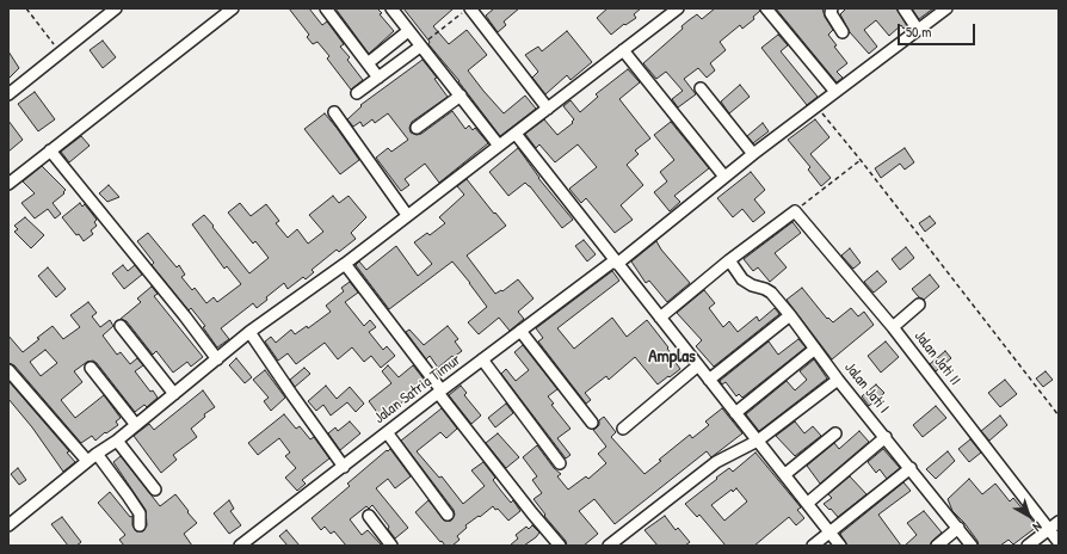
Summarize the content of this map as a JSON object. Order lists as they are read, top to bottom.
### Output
{
  "streets": {
    "street": ["Jalan Jati II", "Jalan Jati I", "Jalan Satria Timur"]
  },
  "districts": ["Amplas"],
  "scale_bar": "50 m",
  "north": "bottom right"
}
